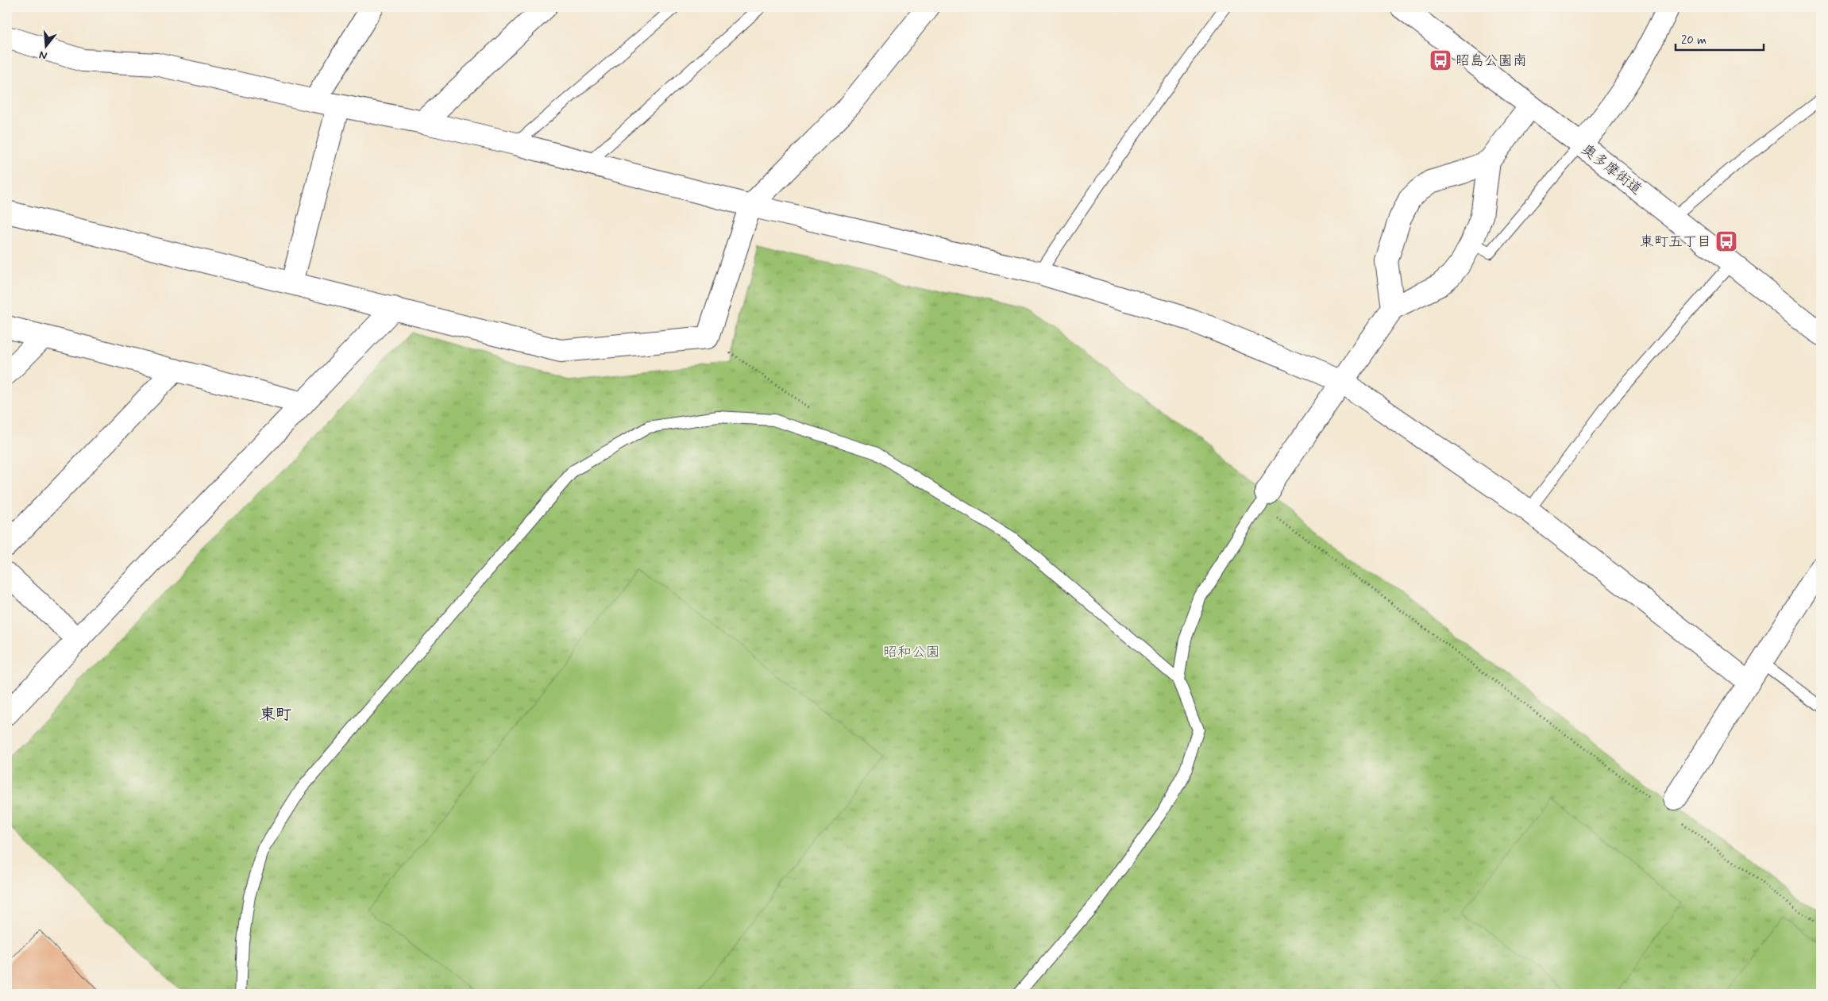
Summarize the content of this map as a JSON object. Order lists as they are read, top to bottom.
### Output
{
  "streets": {
    "street": ["奥多摩街道"]
  },
  "districts": ["東町"],
  "parks": ["昭和公園"],
  "places": {
    "bus stop": ["昭島公園南", "東町五丁目"]
  },
  "scale_bar": "20 m",
  "north": "bottom"
}
